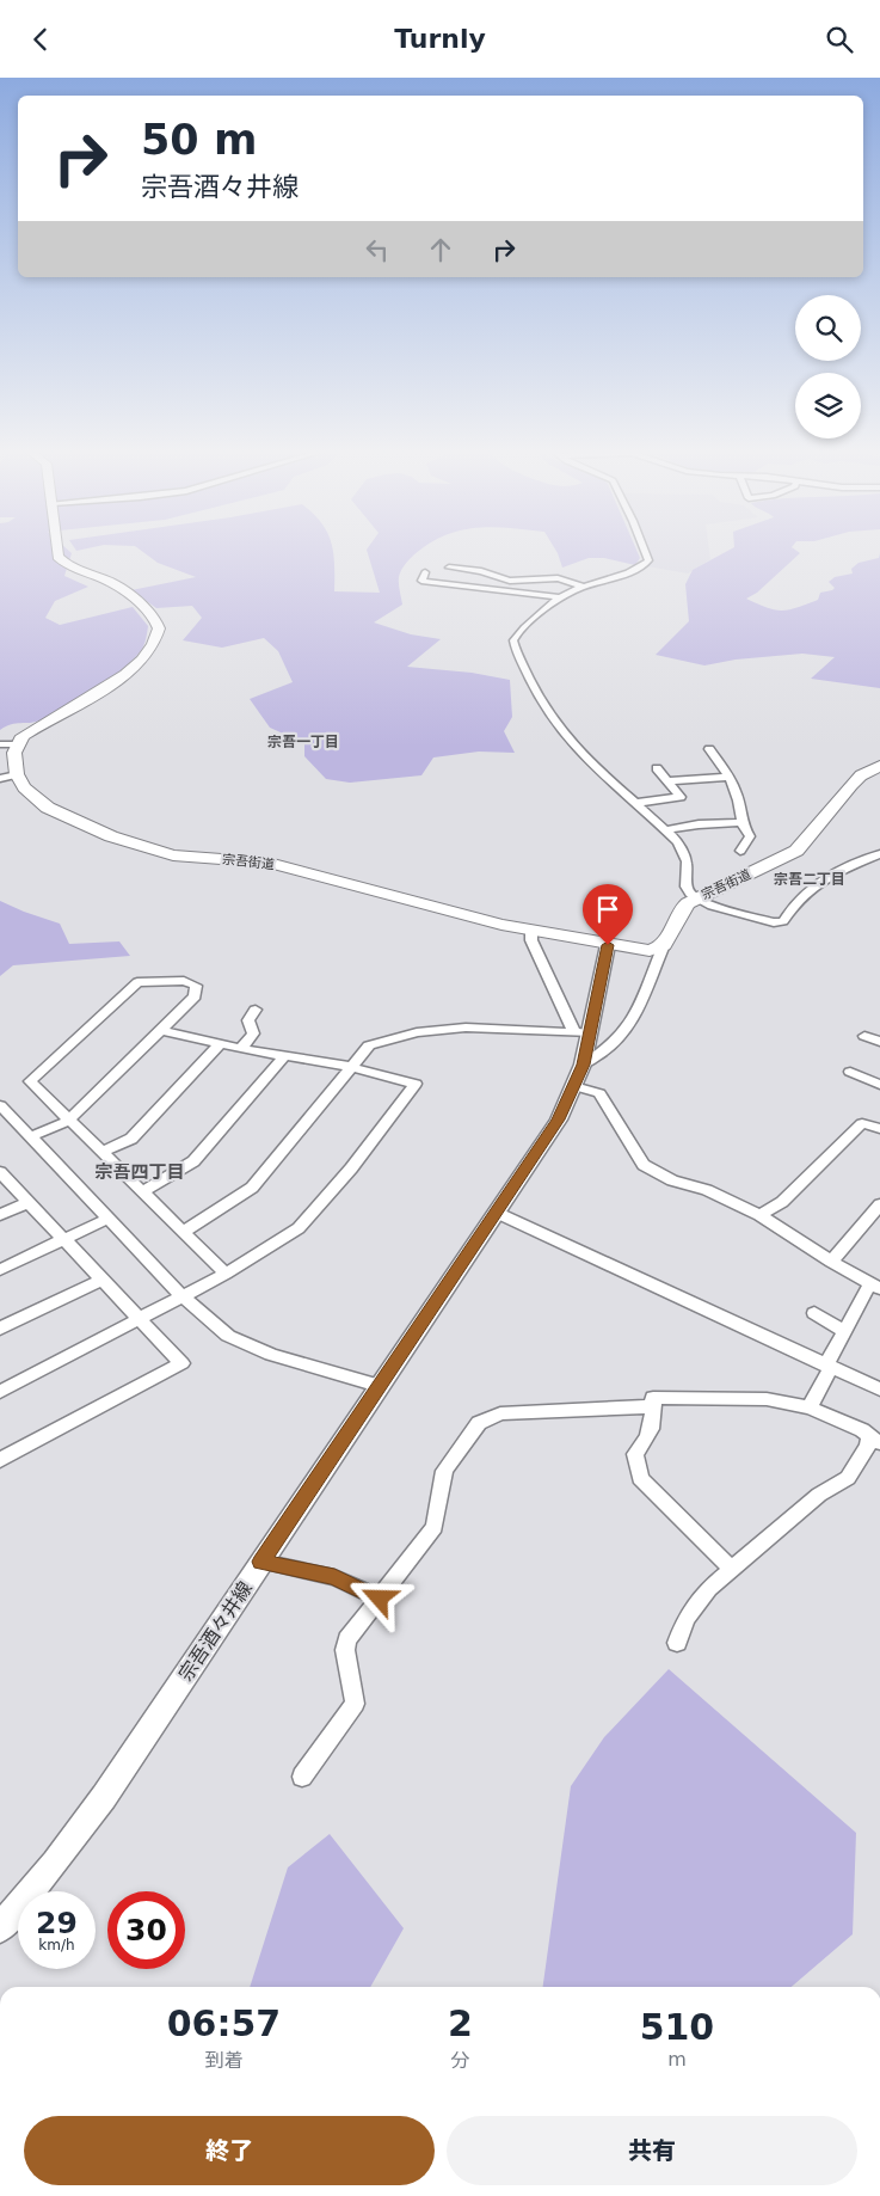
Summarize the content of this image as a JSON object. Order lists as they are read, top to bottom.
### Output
{
  "streets": {
    "highway": ["宗吾街道"],
    "main road": ["宗吾酒々井線"]
  },
  "crossings": [
    ["宗吾街道", "宗吾酒々井線"]
  ],
  "districts": ["宗吾一丁目", "宗吾二丁目", "宗吾四丁目"],
  "page": {
    "header": "Turnly",
    "turn": ["50 m", "宗吾酒々井線"],
    "speed": "29 km/h",
    "limit": "30",
    "eta": [
      "06:57",
      "到着",
      "2",
      "分",
      "510",
      "m"
    ],
    "buttons": ["終了", "共有"]
  }
}
